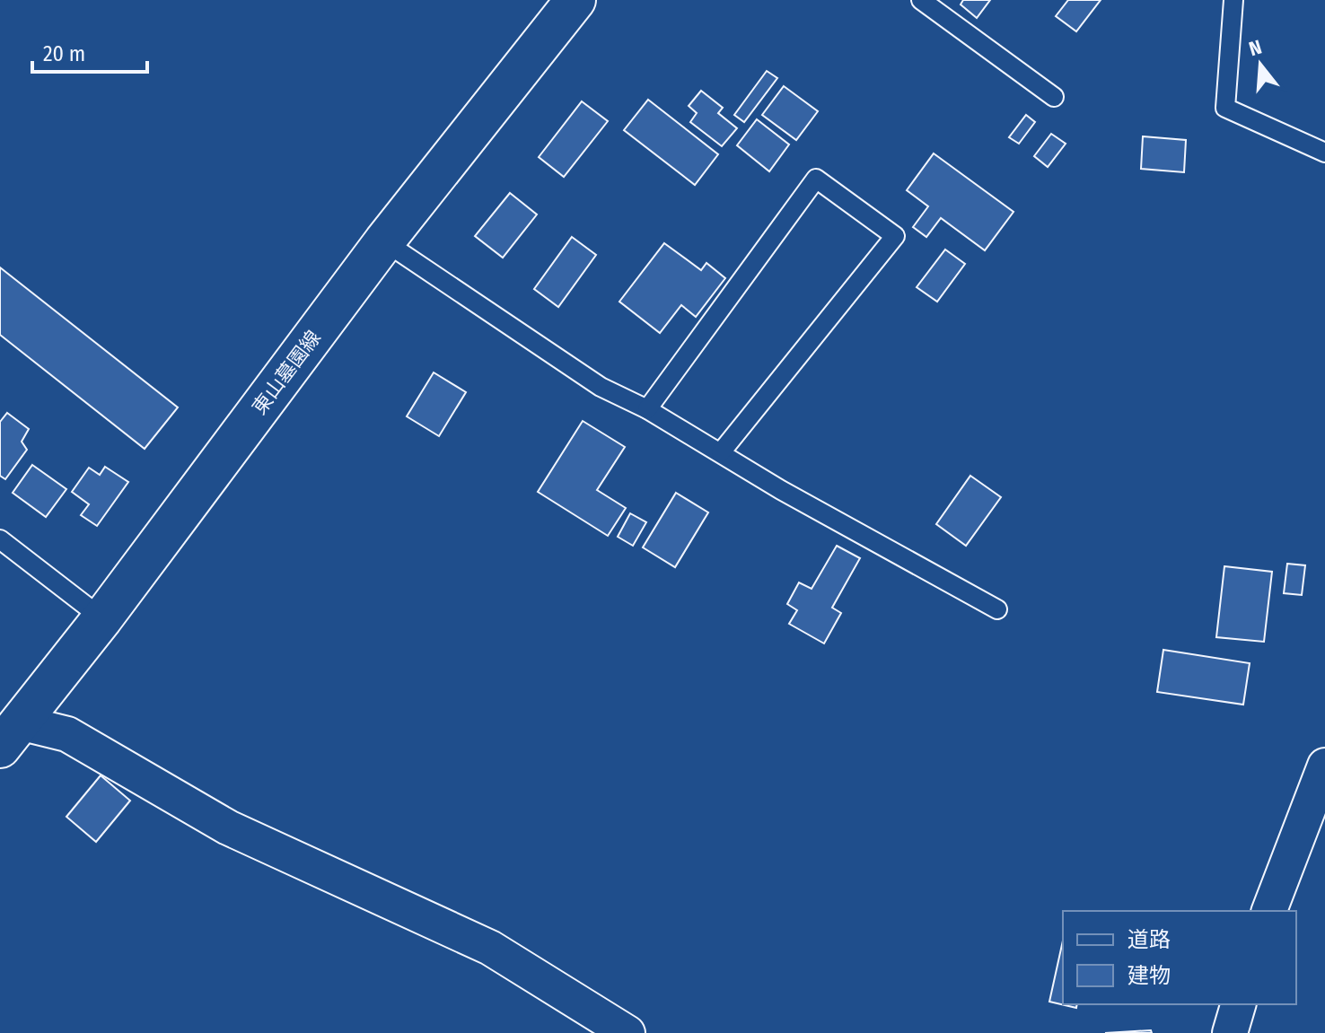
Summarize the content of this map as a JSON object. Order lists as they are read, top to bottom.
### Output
{
  "streets": {
    "street": ["東山墓園線"]
  },
  "legend": ["道路", "建物"],
  "scale_bar": "20 m",
  "north": "top"
}
